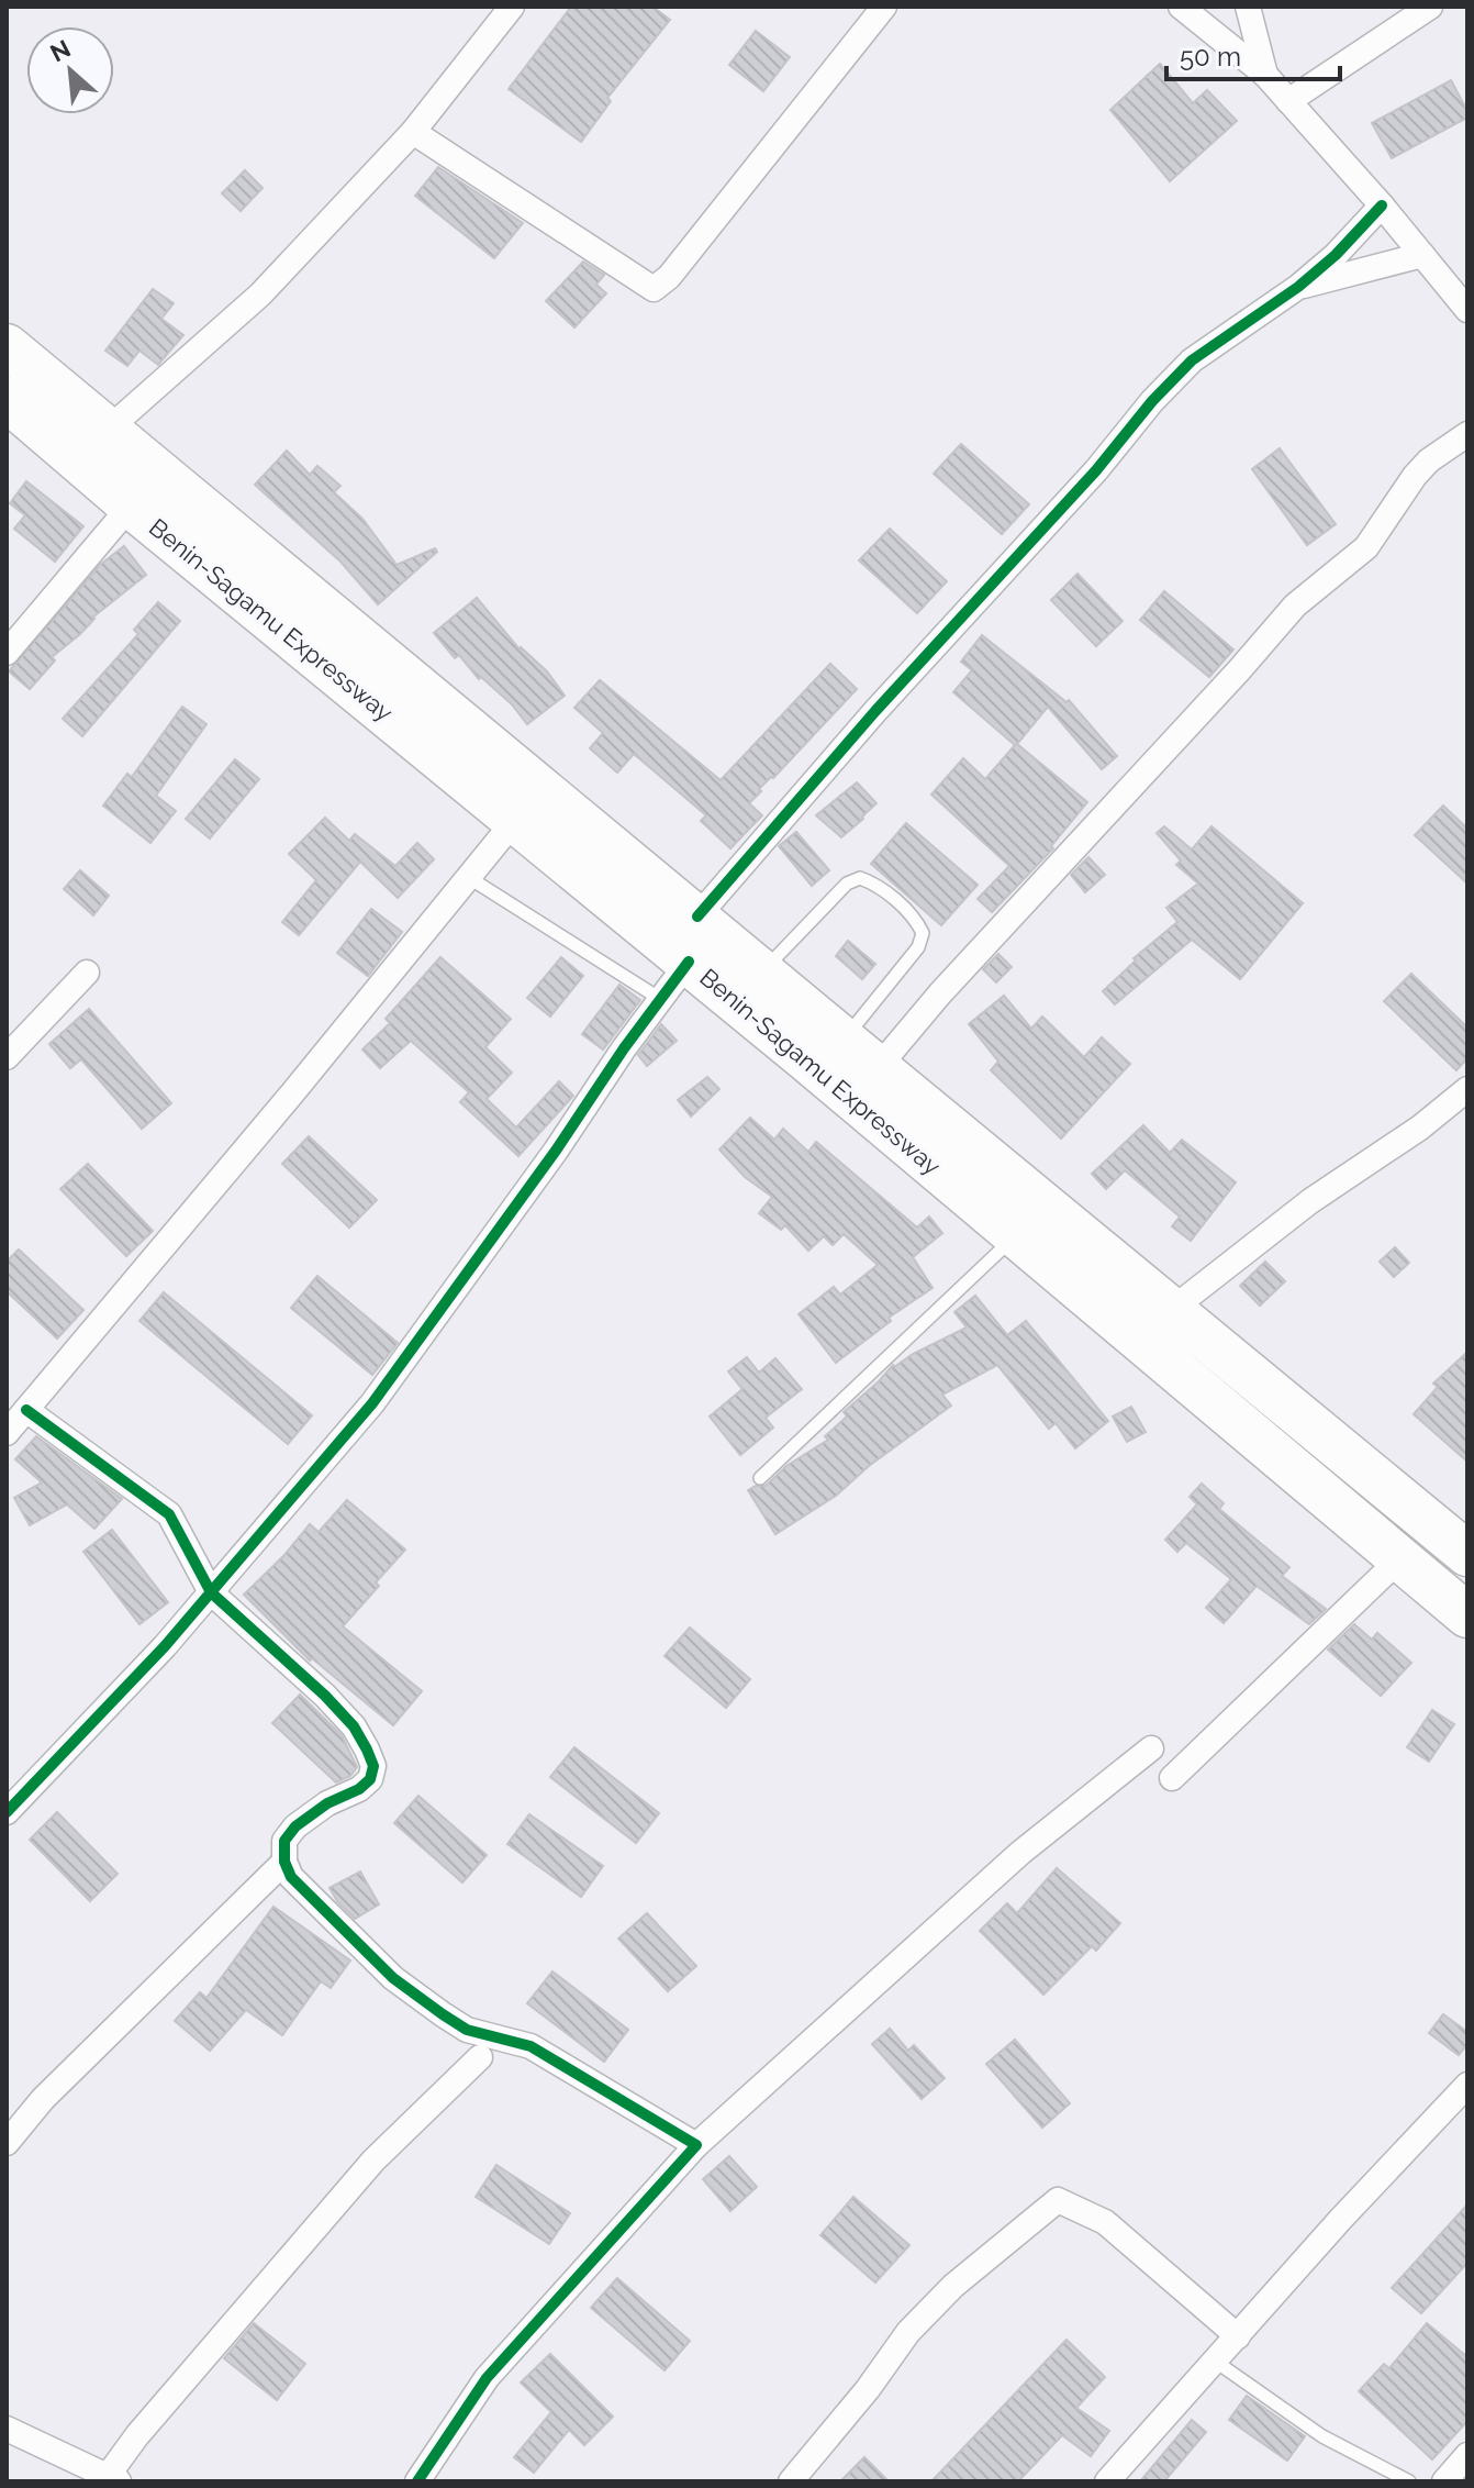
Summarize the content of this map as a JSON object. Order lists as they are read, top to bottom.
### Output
{
  "streets": {
    "highway": ["Benin-Sagamu Expressway"]
  },
  "scale_bar": "50 m",
  "north": "top left"
}
